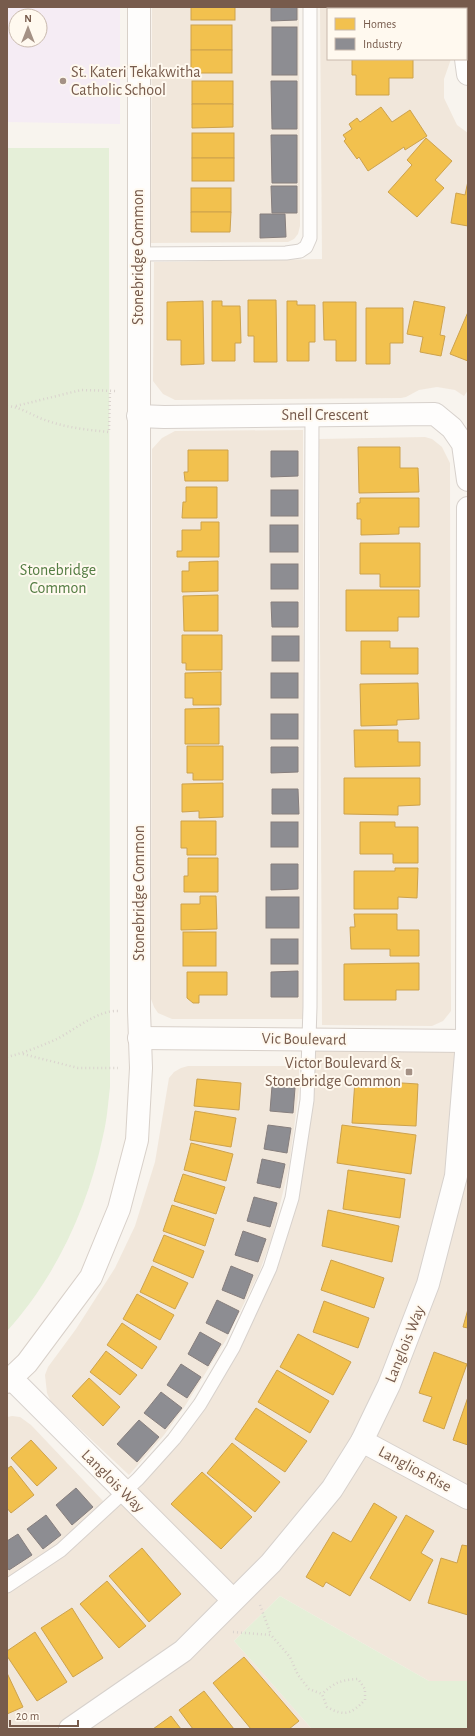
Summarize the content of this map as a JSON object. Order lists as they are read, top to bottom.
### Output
{
  "streets": {
    "street": [
      "Stonebridge Common",
      "Snell Crescent",
      "Vic Boulevard",
      "Langlois Way",
      "Langlios Rise"
    ]
  },
  "crossings": [
    ["Stonebridge Common", "Snell Crescent"],
    ["Stonebridge Common", "Vic Boulevard"],
    ["Stonebridge Common", "Langlois Way"],
    ["Vic Boulevard", "Langlois Way"],
    ["Langlois Way", "Langlios Rise"]
  ],
  "parks": ["Stonebridge Common"],
  "places": {
    "other": ["St. Kateri Tekakwitha Catholic School"],
    "transit": ["Victor Boulevard & Stonebridge Common"]
  },
  "legend": ["Homes", "Industry"],
  "scale_bar": "20 m",
  "north": "top"
}
